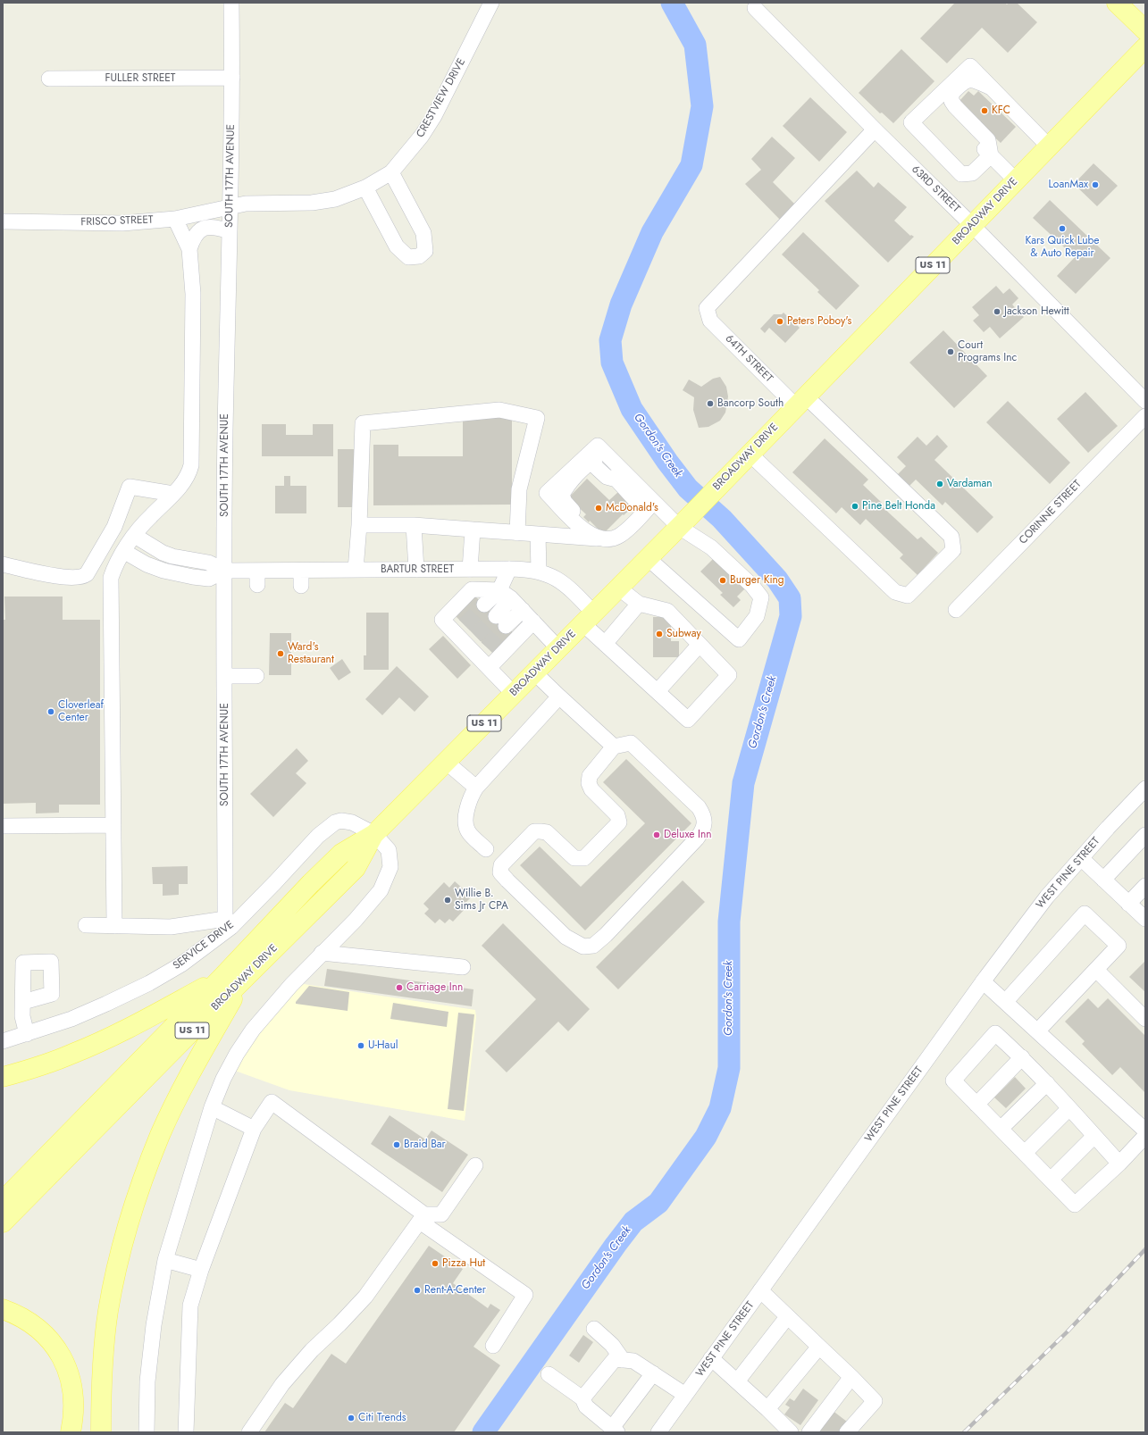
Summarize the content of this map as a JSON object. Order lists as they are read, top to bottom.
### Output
{
  "streets": {
    "main road": ["BROADWAY DRIVE", "US 11"],
    "street": [
      "FULLER STREET",
      "CRESTVIEW DRIVE",
      "SOUTH 17TH AVENUE",
      "63RD STREET",
      "FRISCO STREET",
      "64TH STREET",
      "CORINNE STREET",
      "BARTUR STREET",
      "WEST PINE STREET",
      "SERVICE DRIVE"
    ]
  },
  "crossings": [
    ["FULLER STREET", "SOUTH 17TH AVENUE"],
    ["CRESTVIEW DRIVE", "SOUTH 17TH AVENUE"],
    ["CRESTVIEW DRIVE", "FRISCO STREET"],
    ["SOUTH 17TH AVENUE", "FRISCO STREET"],
    ["SOUTH 17TH AVENUE", "BARTUR STREET"],
    ["SOUTH 17TH AVENUE", "SERVICE DRIVE"],
    ["63RD STREET", "BROADWAY DRIVE"],
    ["63RD STREET", "64TH STREET"],
    ["BROADWAY DRIVE", "64TH STREET"],
    ["BROADWAY DRIVE", "BARTUR STREET"],
    ["BROADWAY DRIVE", "SERVICE DRIVE"]
  ],
  "water": ["Gordon's Creek"],
  "places": [
    "KFC",
    "LoanMax",
    "Kars Quick Lube & Auto Repair",
    "Jackson Hewitt",
    "Peters Poboy's",
    "Court Programs Inc",
    "Bancorp South",
    "Vardaman",
    "Pine Belt Honda",
    "McDonald's",
    "Burger King",
    "Subway",
    "Ward's Restaurant",
    "Cloverleaf Center",
    "Deluxe Inn",
    "Willie B. Sims Jr CPA",
    "Carriage Inn",
    "U-Haul",
    "Braid Bar",
    "Pizza Hut",
    "Rent-A-Center",
    "Citi Trends"
  ]
}
